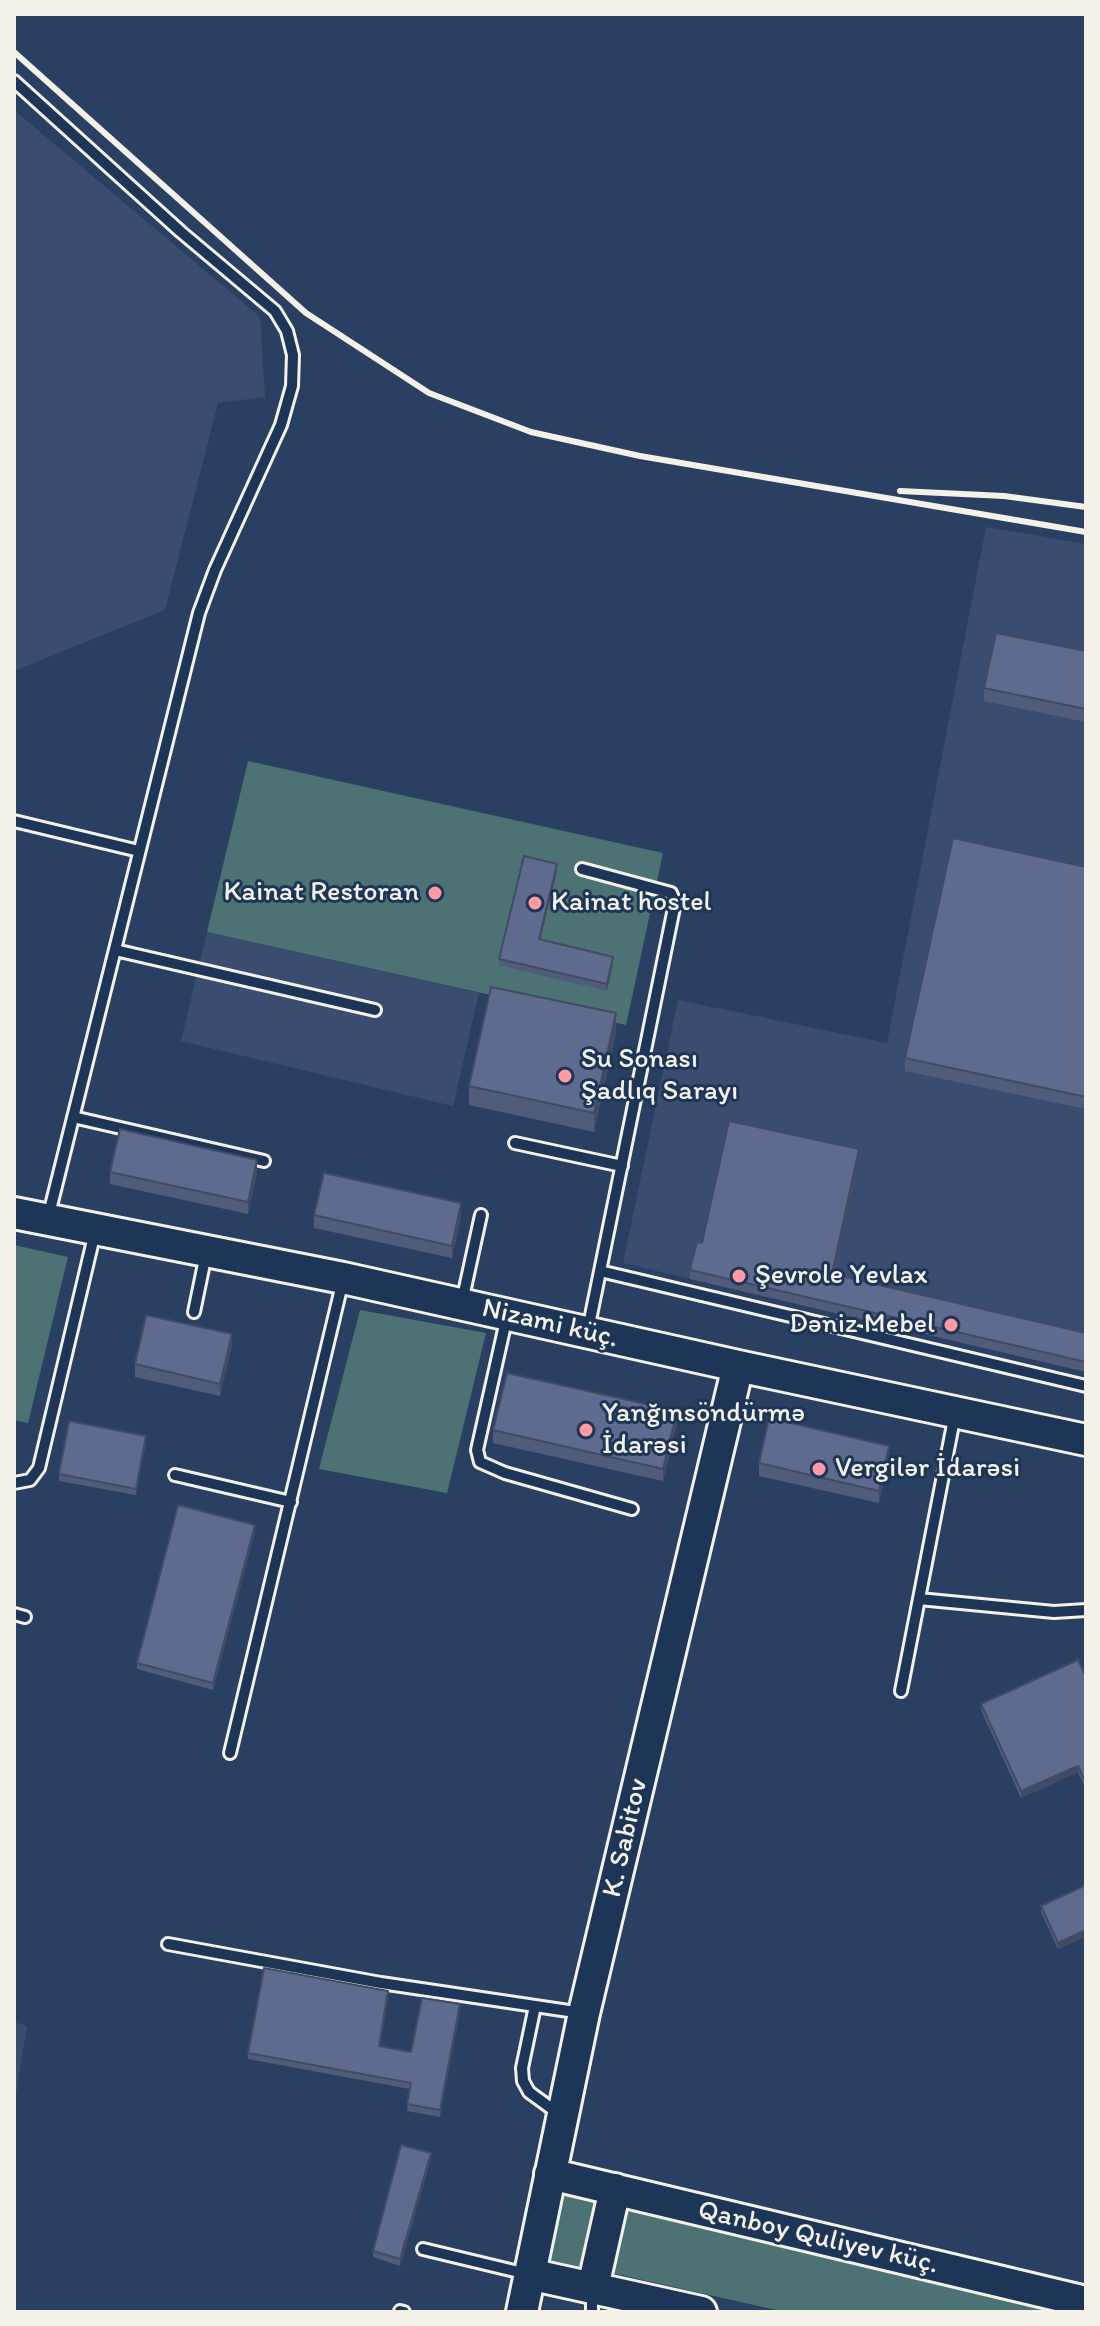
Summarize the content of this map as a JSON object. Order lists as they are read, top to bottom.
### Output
{
  "streets": {
    "street": ["Nizami küç.", "K. Sabitov", "Qanboy Quliyev küç."]
  },
  "crossings": [
    ["Nizami küç.", "K. Sabitov"],
    ["K. Sabitov", "Qanboy Quliyev küç."]
  ],
  "places": [
    "Kainat Restoran",
    "Kainat hostel",
    "Su Sonası Şadlıq Sarayı",
    "Şevrole Yevlax",
    "Dəniz Mebel",
    "Yanğınsöndürmə İdarəsi",
    "Vergilər İdarəsi"
  ]
}
